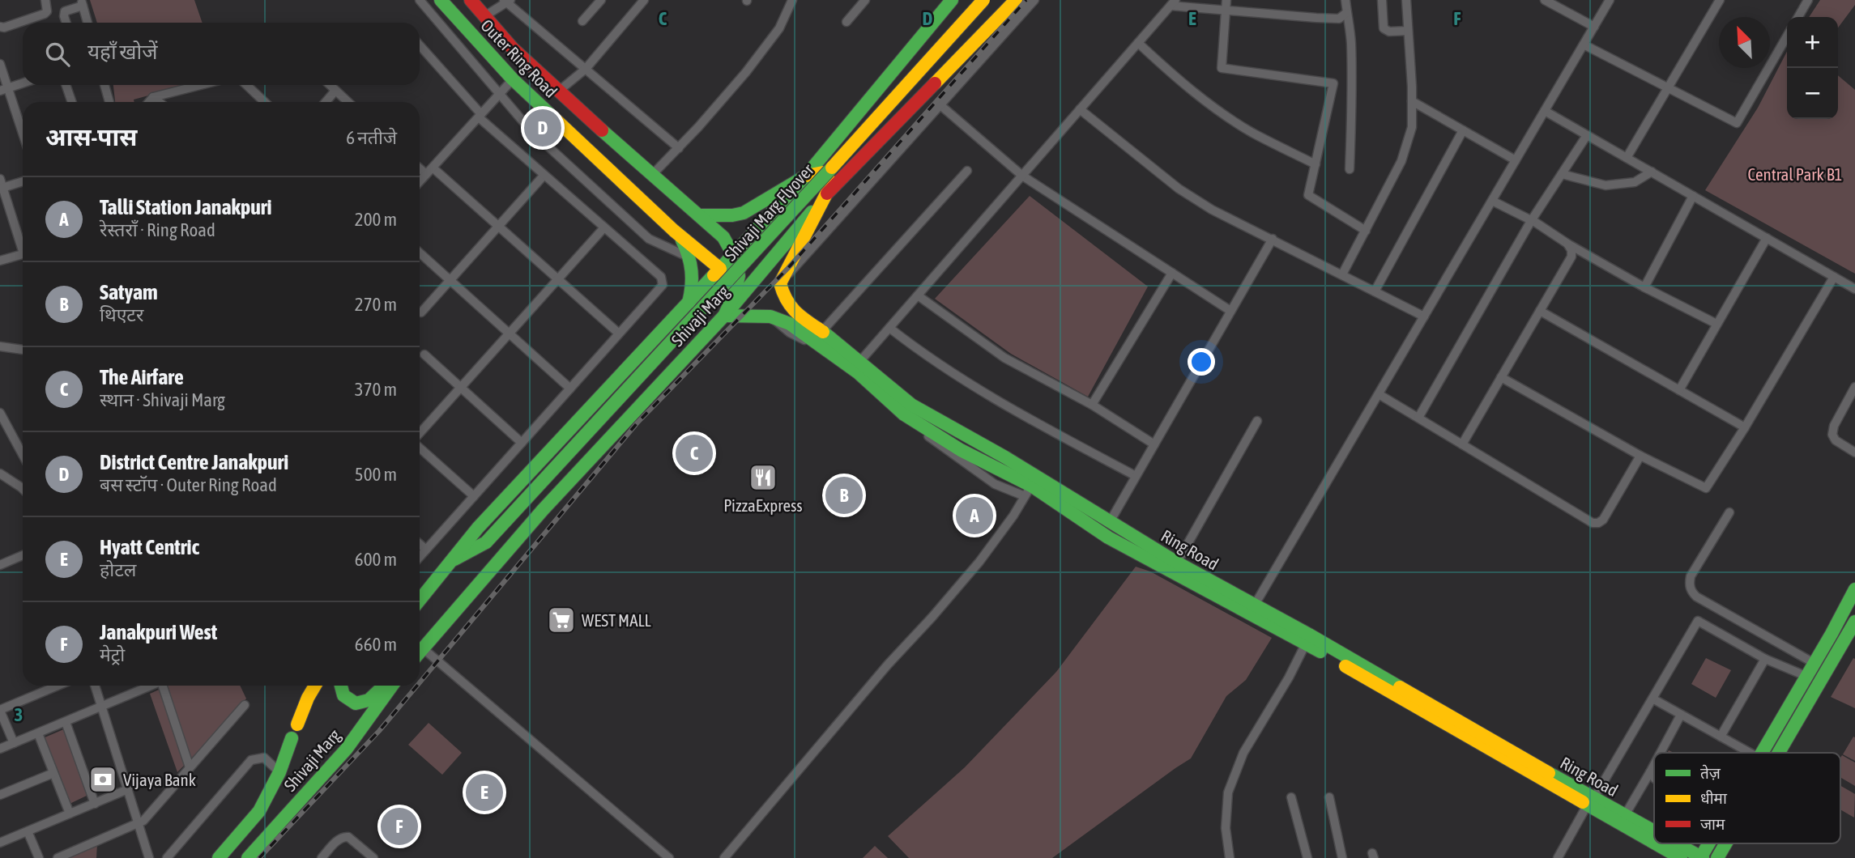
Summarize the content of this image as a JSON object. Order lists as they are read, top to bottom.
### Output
{
  "streets": {
    "main road": [
      "Outer Ring Road",
      "Shivaji Marg Flyover",
      "Shivaji Marg",
      "Ring Road"
    ]
  },
  "crossings": [
    ["Outer Ring Road", "Shivaji Marg"],
    ["Shivaji Marg Flyover", "Shivaji Marg"],
    ["Shivaji Marg", "Ring Road"]
  ],
  "parks": ["Central Park B1"],
  "places": {
    "restaurant": ["PizzaExpress"],
    "supermarket": ["WEST MALL"],
    "bank": ["Vijaya Bank"]
  },
  "legend": ["तेज़", "धीमा", "जाम"],
  "north": "top left",
  "page": {
    "map_buttons": ["+", "−"],
    "search": "यहाँ खोजें",
    "heading": ["आस-पास", "6 नतीजे"],
    "pins": [
      "D",
      "C",
      "B",
      "A",
      "E",
      "F"
    ],
    "list": [
      {
        "mark": "A",
        "name": "Talli Station Janakpuri",
        "note": "रेस्तराँ · Ring Road",
        "value": "200 m"
      },
      {
        "mark": "B",
        "name": "Satyam",
        "note": "थिएटर",
        "value": "270 m"
      },
      {
        "mark": "C",
        "name": "The Airfare",
        "note": "स्थान · Shivaji Marg",
        "value": "370 m"
      },
      {
        "mark": "D",
        "name": "District Centre Janakpuri",
        "note": "बस स्टॉप · Outer Ring Road",
        "value": "500 m"
      },
      {
        "mark": "E",
        "name": "Hyatt Centric",
        "note": "होटल",
        "value": "600 m"
      },
      {
        "mark": "F",
        "name": "Janakpuri West",
        "note": "मेट्रो",
        "value": "660 m"
      }
    ]
  },
  "grid": {
    "columns": [
      "C",
      "D",
      "E",
      "F"
    ],
    "rows": ["3"]
  }
}
